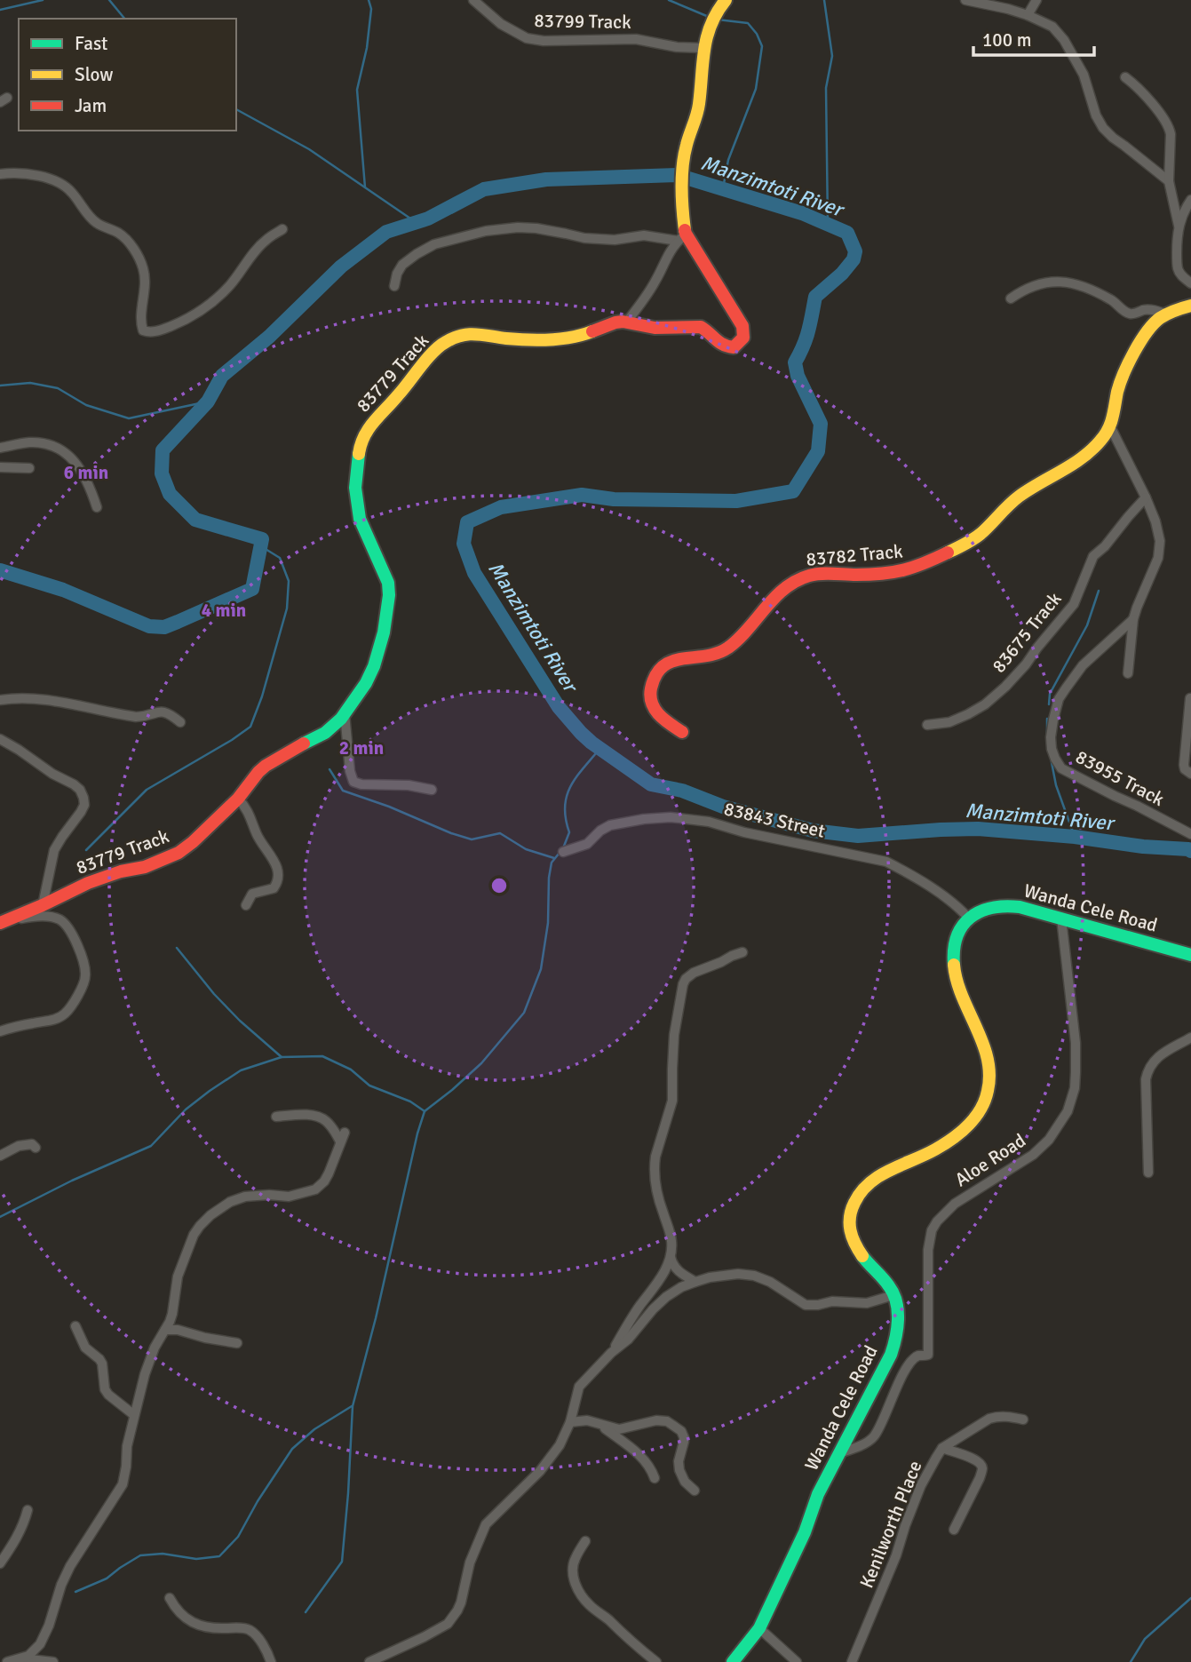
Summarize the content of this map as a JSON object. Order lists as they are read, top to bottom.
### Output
{
  "streets": {
    "street": [
      "83799 Track",
      "83779 Track",
      "83782 Track",
      "83675 Track",
      "83955 Track",
      "83843 Street",
      "Wanda Cele Road",
      "Aloe Road",
      "Kenilworth Place"
    ]
  },
  "crossings": [
    ["83799 Track", "83779 Track"],
    ["83843 Street", "Wanda Cele Road"],
    ["Wanda Cele Road", "Aloe Road"]
  ],
  "water": ["Manzimtoti River"],
  "legend": ["Fast", "Slow", "Jam"],
  "scale_bar": "100 m",
  "rings": ["6 min", "4 min", "2 min"]
}
